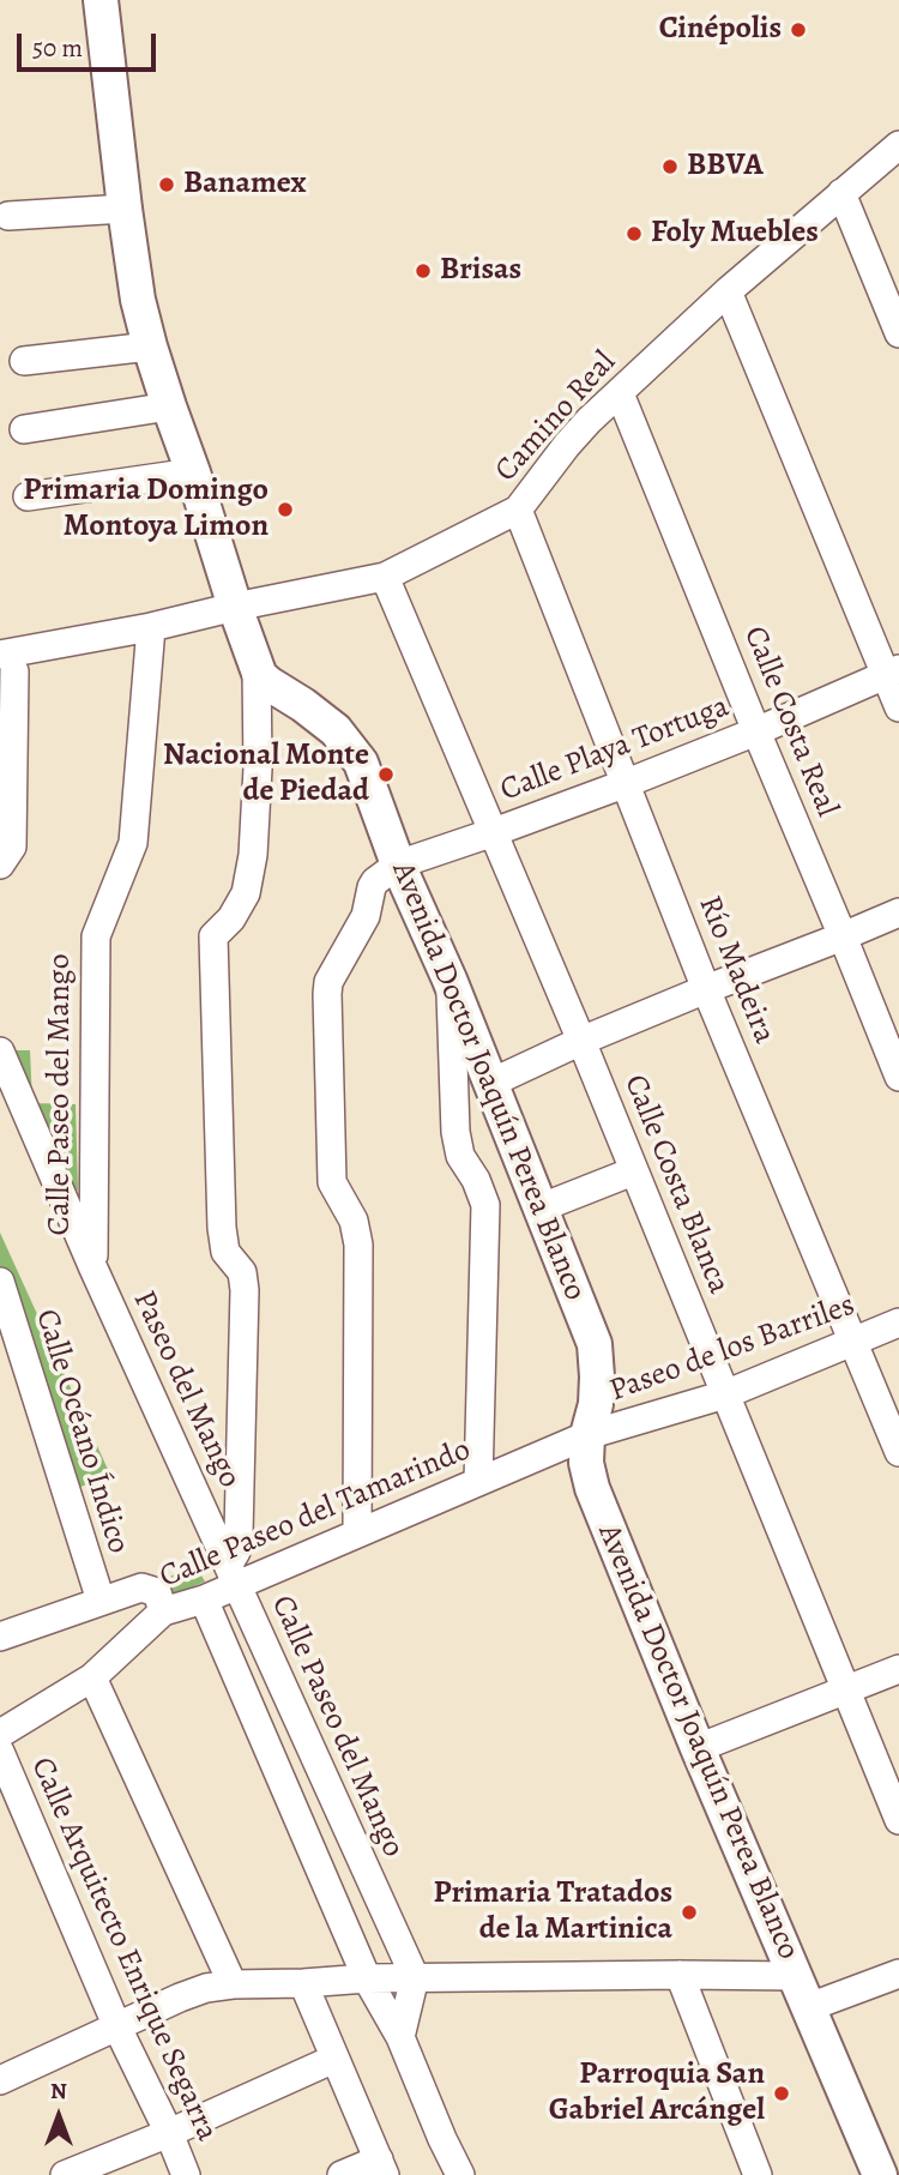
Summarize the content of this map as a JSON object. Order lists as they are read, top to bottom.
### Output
{
  "streets": {
    "main road": ["Avenida Doctor Joaquín Perea Blanco"],
    "street": [
      "Camino Real",
      "Calle Costa Real",
      "Calle Playa Tortuga",
      "Río Madeira",
      "Calle Paseo del Mango",
      "Calle Costa Blanca",
      "Paseo de los Barriles",
      "Paseo del Mango",
      "Calle Océano Índico",
      "Calle Paseo del Tamarindo",
      "Calle Arquitecto Enrique Segarra"
    ]
  },
  "crossings": [
    ["Camino Real", "Calle Costa Real"],
    ["Camino Real", "Río Madeira"],
    ["Camino Real", "Avenida Doctor Joaquín Perea Blanco"],
    ["Camino Real", "Calle Paseo del Mango"],
    ["Camino Real", "Calle Costa Blanca"],
    ["Calle Costa Real", "Calle Playa Tortuga"],
    ["Calle Playa Tortuga", "Río Madeira"],
    ["Calle Playa Tortuga", "Avenida Doctor Joaquín Perea Blanco"],
    ["Calle Playa Tortuga", "Calle Costa Blanca"],
    ["Río Madeira", "Paseo de los Barriles"],
    ["Avenida Doctor Joaquín Perea Blanco", "Paseo de los Barriles"],
    ["Avenida Doctor Joaquín Perea Blanco", "Calle Paseo del Tamarindo"],
    ["Calle Paseo del Mango", "Paseo del Mango"],
    ["Calle Paseo del Mango", "Calle Paseo del Tamarindo"],
    ["Calle Costa Blanca", "Paseo de los Barriles"],
    ["Paseo de los Barriles", "Calle Paseo del Tamarindo"],
    ["Paseo del Mango", "Calle Paseo del Tamarindo"]
  ],
  "places": [
    "Cinépolis",
    "BBVA",
    "Banamex",
    "Foly Muebles",
    "Brisas",
    "Primaria Domingo Montoya Limon",
    "Nacional Monte de Piedad",
    "Primaria Tratados de la Martinica",
    "Parroquia San Gabriel Arcángel"
  ],
  "scale_bar": "50 m",
  "north": "top"
}
